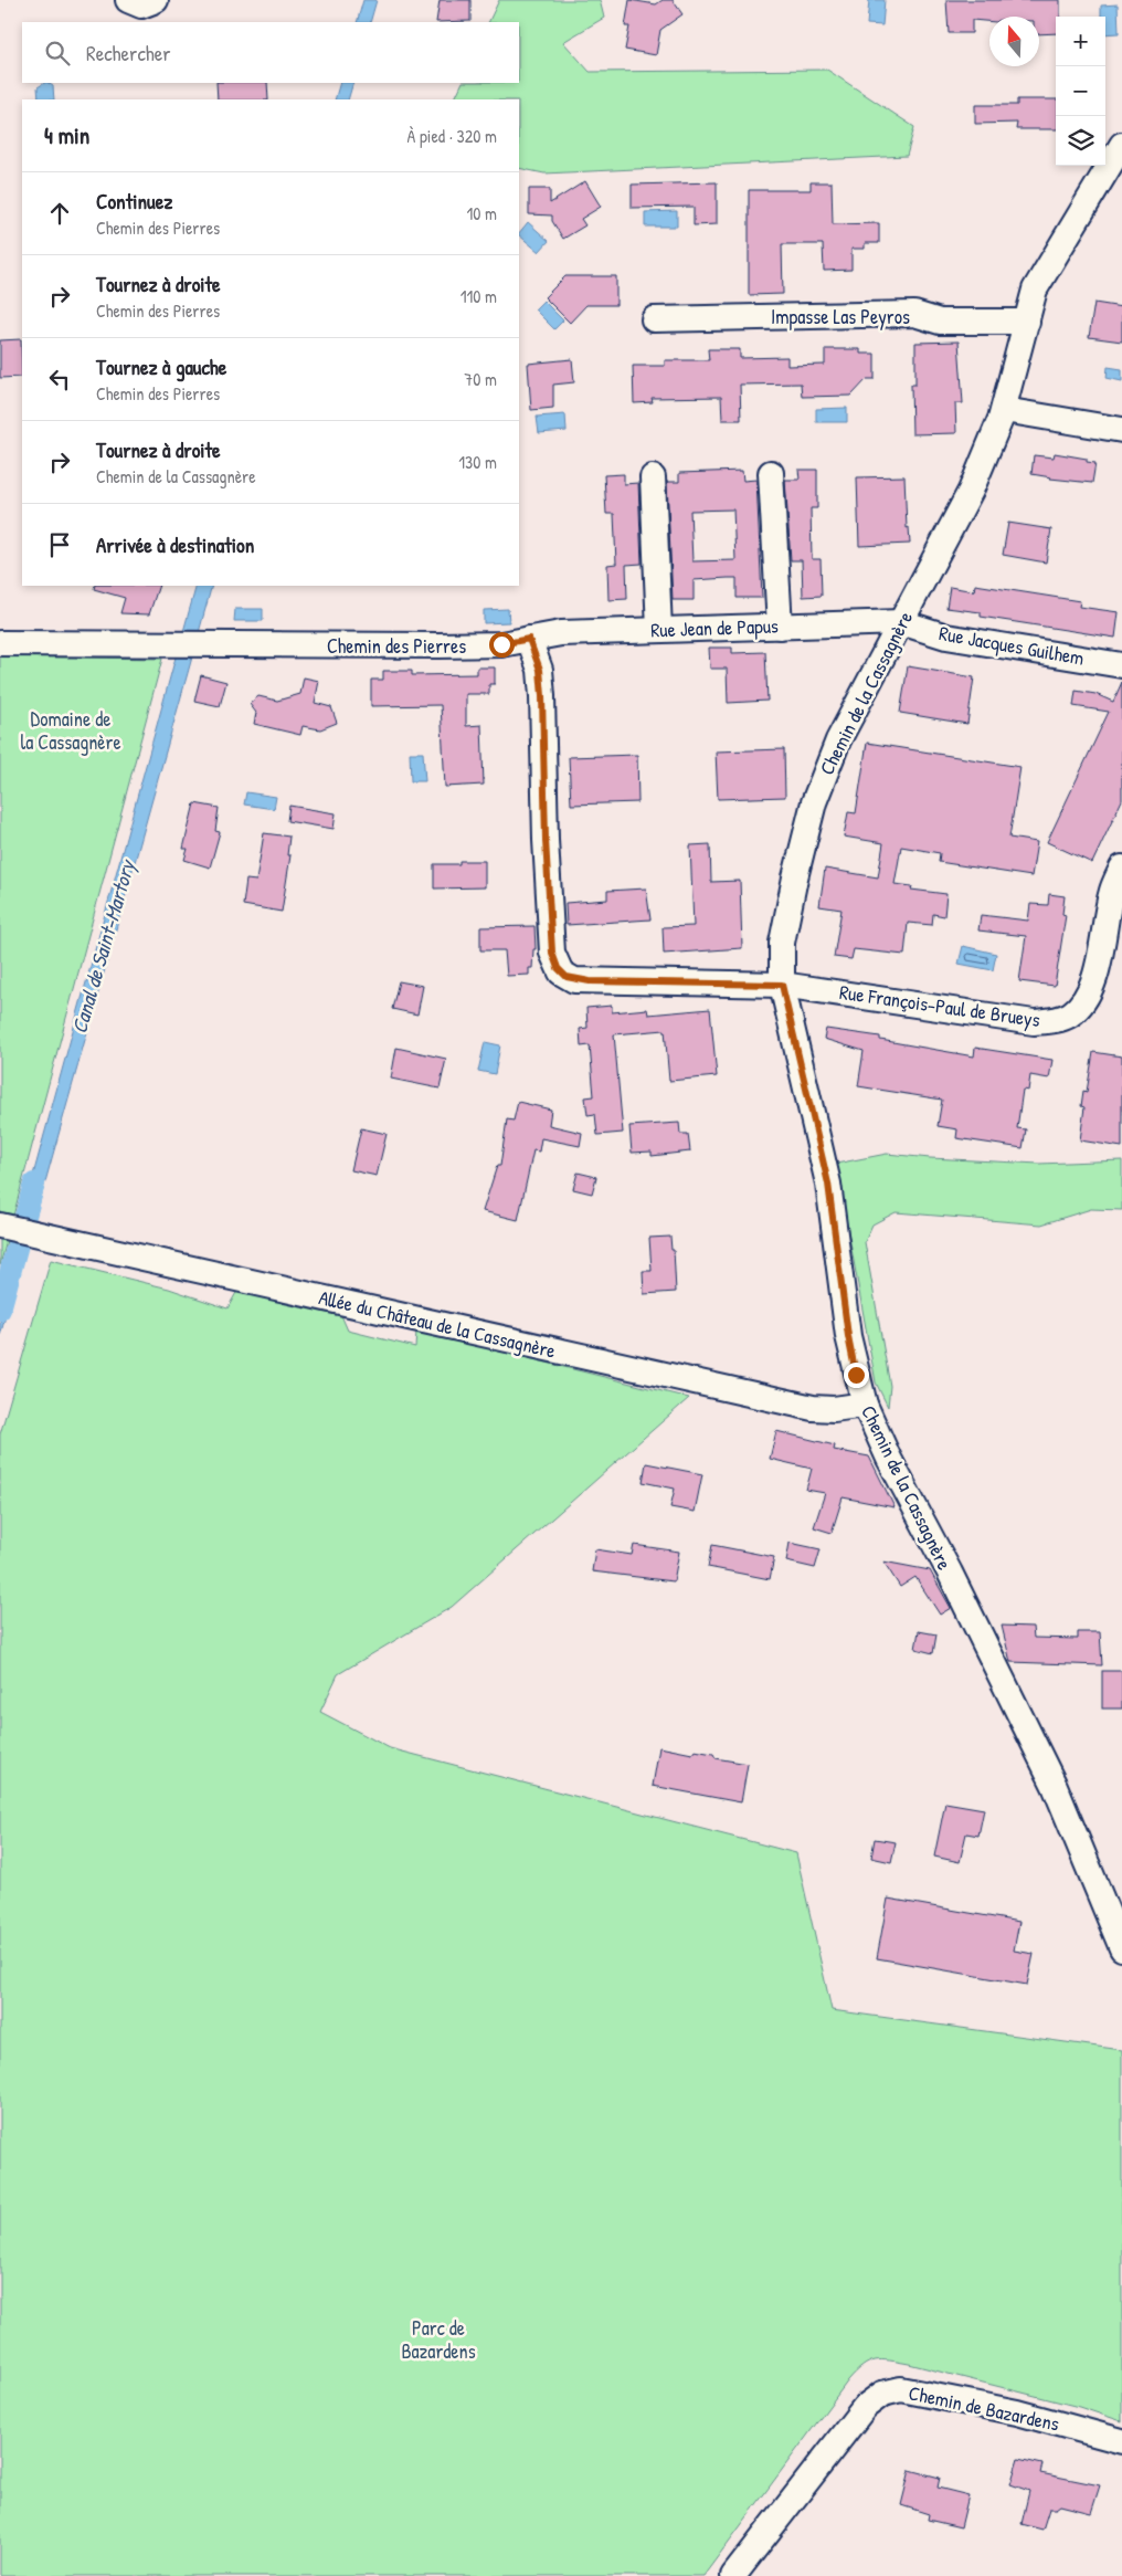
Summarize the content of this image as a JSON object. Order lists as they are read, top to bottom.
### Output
{
  "streets": {
    "street": [
      "Impasse Las Peyros",
      "Rue Jean de Papus",
      "Chemin des Pierres",
      "Rue Jacques Guilhem",
      "Chemin de la Cassagnère",
      "Rue François-Paul de Brueys",
      "Allée du Château de la Cassagnère",
      "Chemin de Bazardens"
    ]
  },
  "crossings": [
    ["Impasse Las Peyros", "Chemin de la Cassagnère"],
    ["Rue Jean de Papus", "Chemin des Pierres"],
    ["Rue Jean de Papus", "Rue Jacques Guilhem"],
    ["Rue Jean de Papus", "Chemin de la Cassagnère"],
    ["Rue Jacques Guilhem", "Chemin de la Cassagnère"],
    ["Chemin de la Cassagnère", "Rue François-Paul de Brueys"],
    ["Chemin de la Cassagnère", "Allée du Château de la Cassagnère"]
  ],
  "water": ["Canal de Saint-Martory"],
  "parks": ["Domaine de la Cassagnère", "Parc de Bazardens"],
  "north": "top",
  "page": {
    "map_buttons": ["+", "−"],
    "search": "Rechercher",
    "heading": ["4 min", "À pied · 320 m"],
    "list": [
      ["Continuez", "Chemin des Pierres", "10 m"],
      ["Tournez à droite", "Chemin des Pierres", "110 m"],
      ["Tournez à gauche", "Chemin des Pierres", "70 m"],
      ["Tournez à droite", "Chemin de la Cassagnère", "130 m"],
      "Arrivée à destination"
    ]
  }
}
